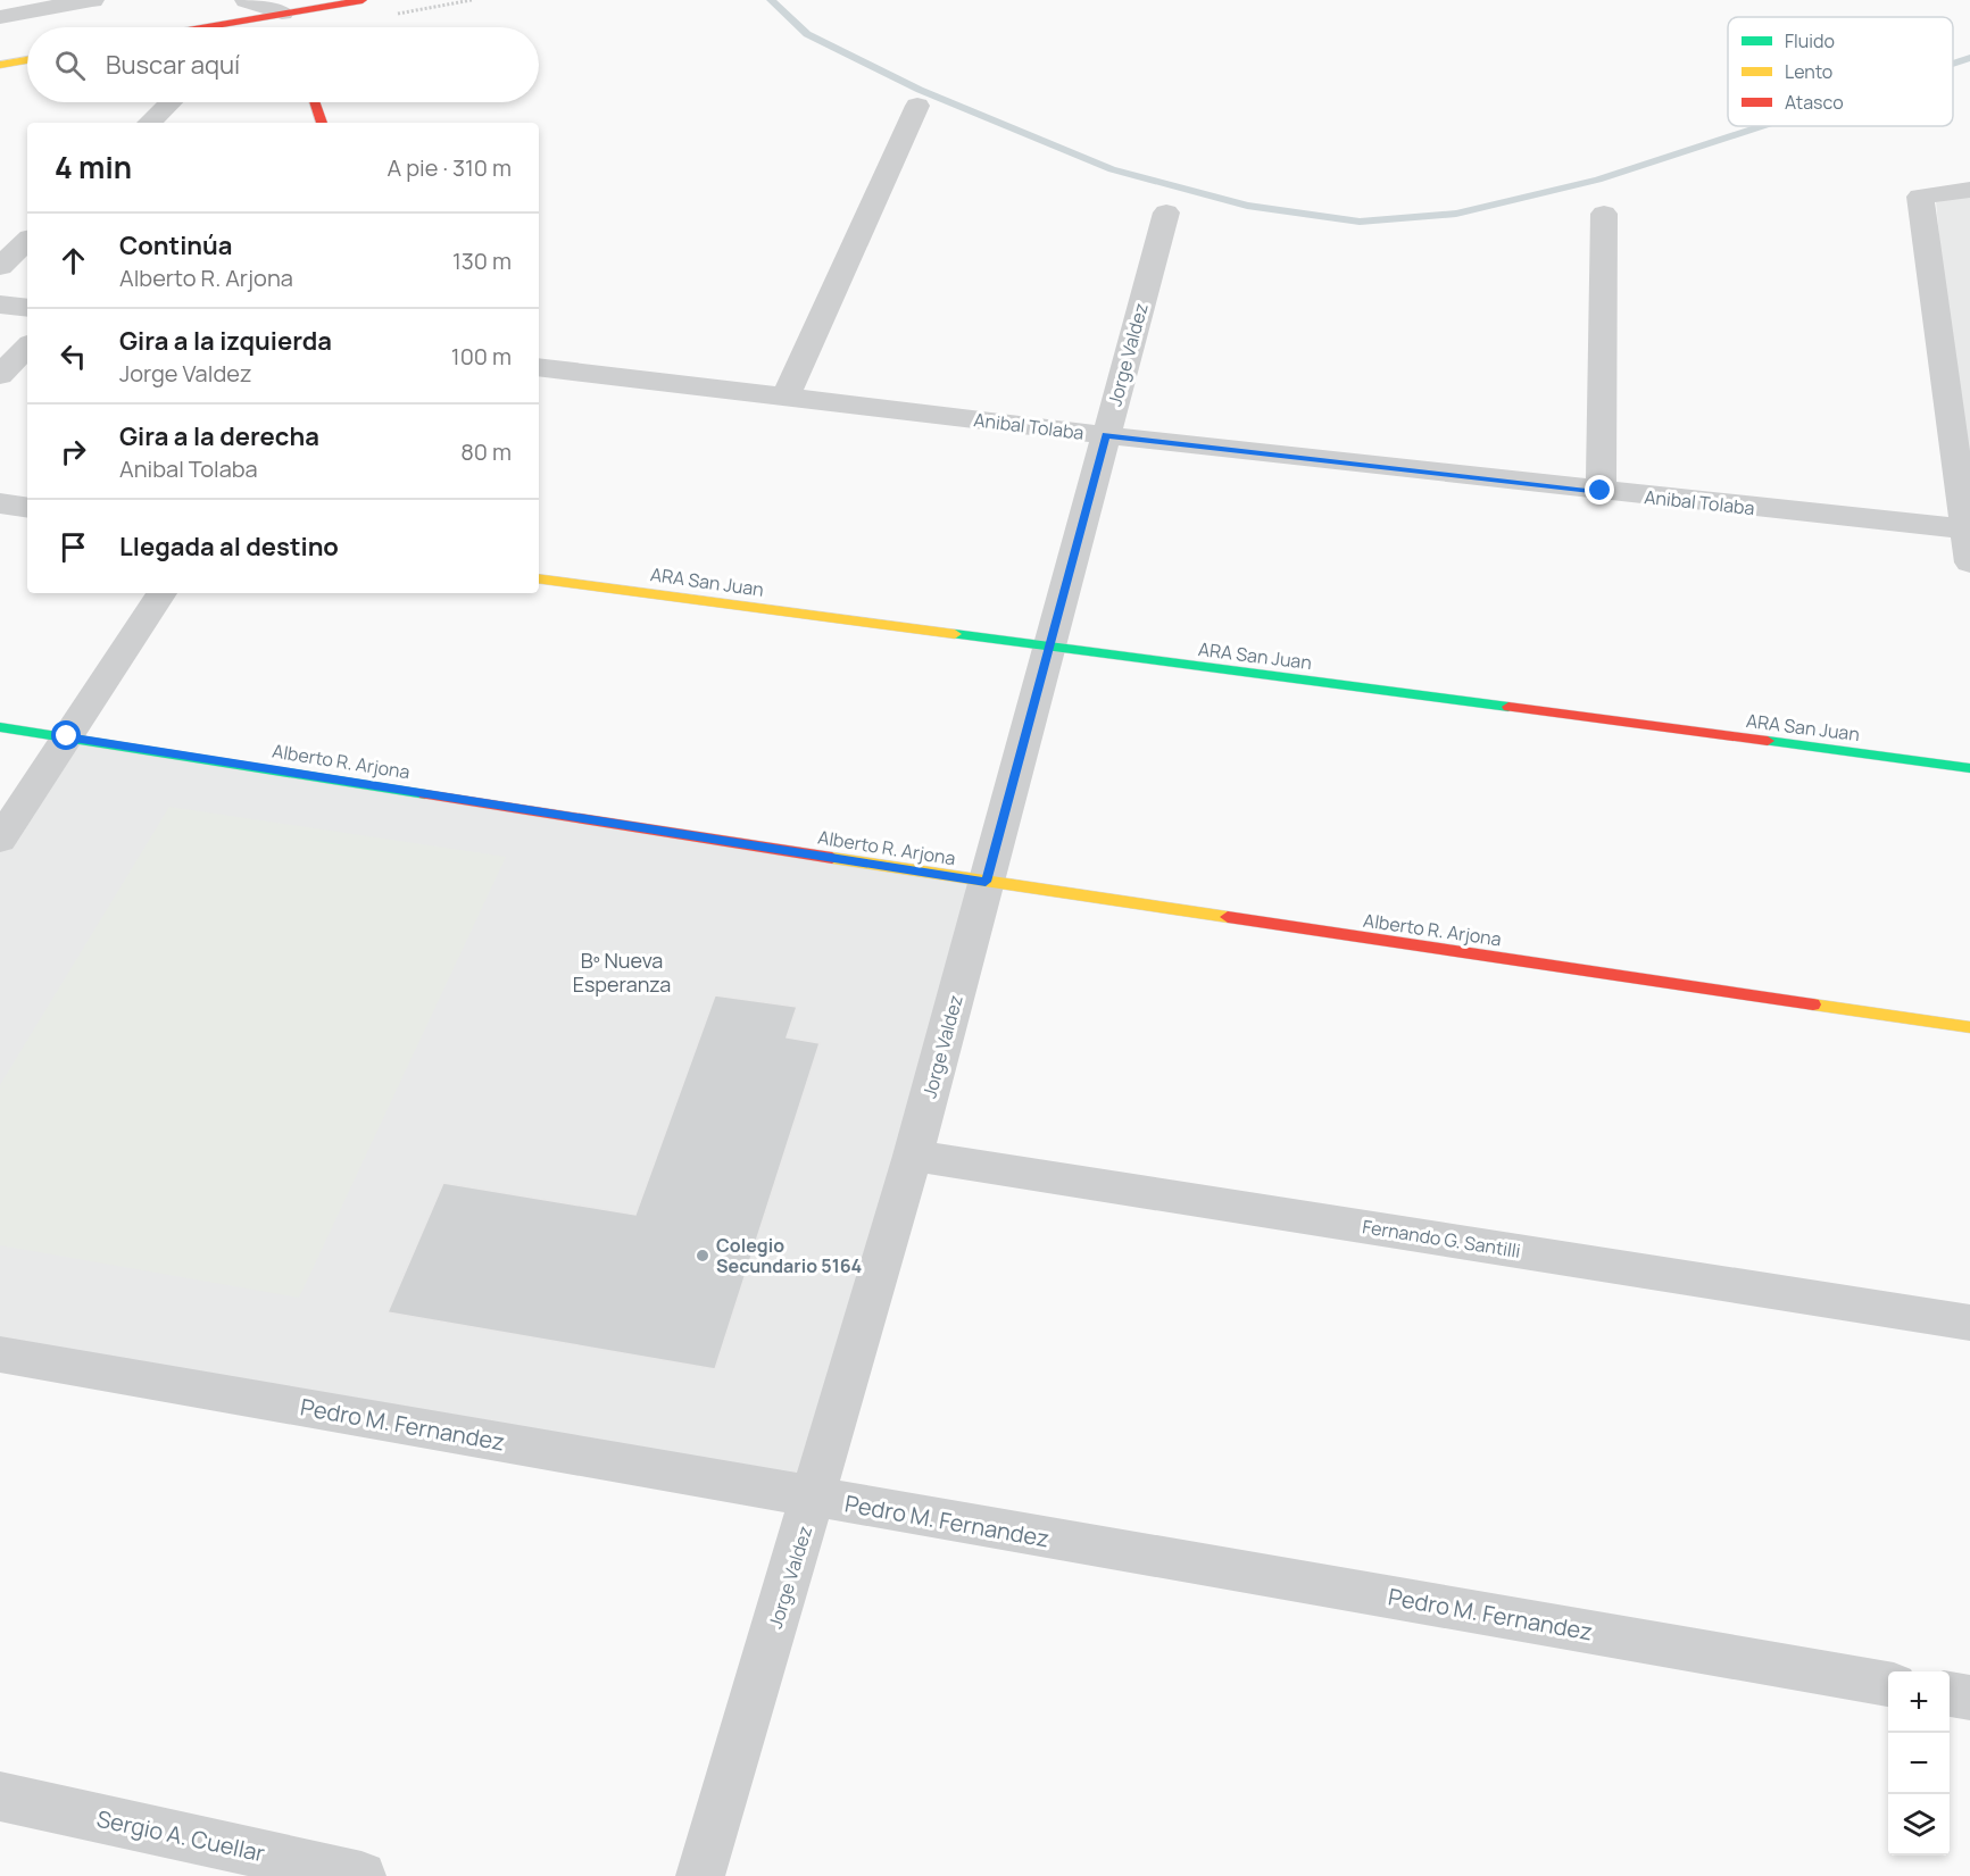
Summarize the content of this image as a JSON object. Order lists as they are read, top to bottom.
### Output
{
  "streets": {
    "street": [
      "Jorge Valdez",
      "Anibal Tolaba",
      "ARA San Juan",
      "Alberto R. Arjona",
      "Fernando G. Santilli",
      "Pedro M. Fernandez",
      "Sergio A. Cuellar"
    ]
  },
  "crossings": [
    ["Jorge Valdez", "Anibal Tolaba"],
    ["Jorge Valdez", "ARA San Juan"],
    ["Jorge Valdez", "Alberto R. Arjona"],
    ["Jorge Valdez", "Fernando G. Santilli"],
    ["Jorge Valdez", "Pedro M. Fernandez"]
  ],
  "districts": ["Bº Nueva Esperanza"],
  "places": ["Colegio Secundario 5164"],
  "legend": ["Fluido", "Lento", "Atasco"],
  "page": {
    "search": "Buscar aquí",
    "heading": ["4 min", "A pie · 310 m"],
    "list": [
      ["Continúa", "Alberto R. Arjona", "130 m"],
      ["Gira a la izquierda", "Jorge Valdez", "100 m"],
      ["Gira a la derecha", "Anibal Tolaba", "80 m"],
      "Llegada al destino"
    ],
    "map_buttons": ["+", "−"]
  }
}
